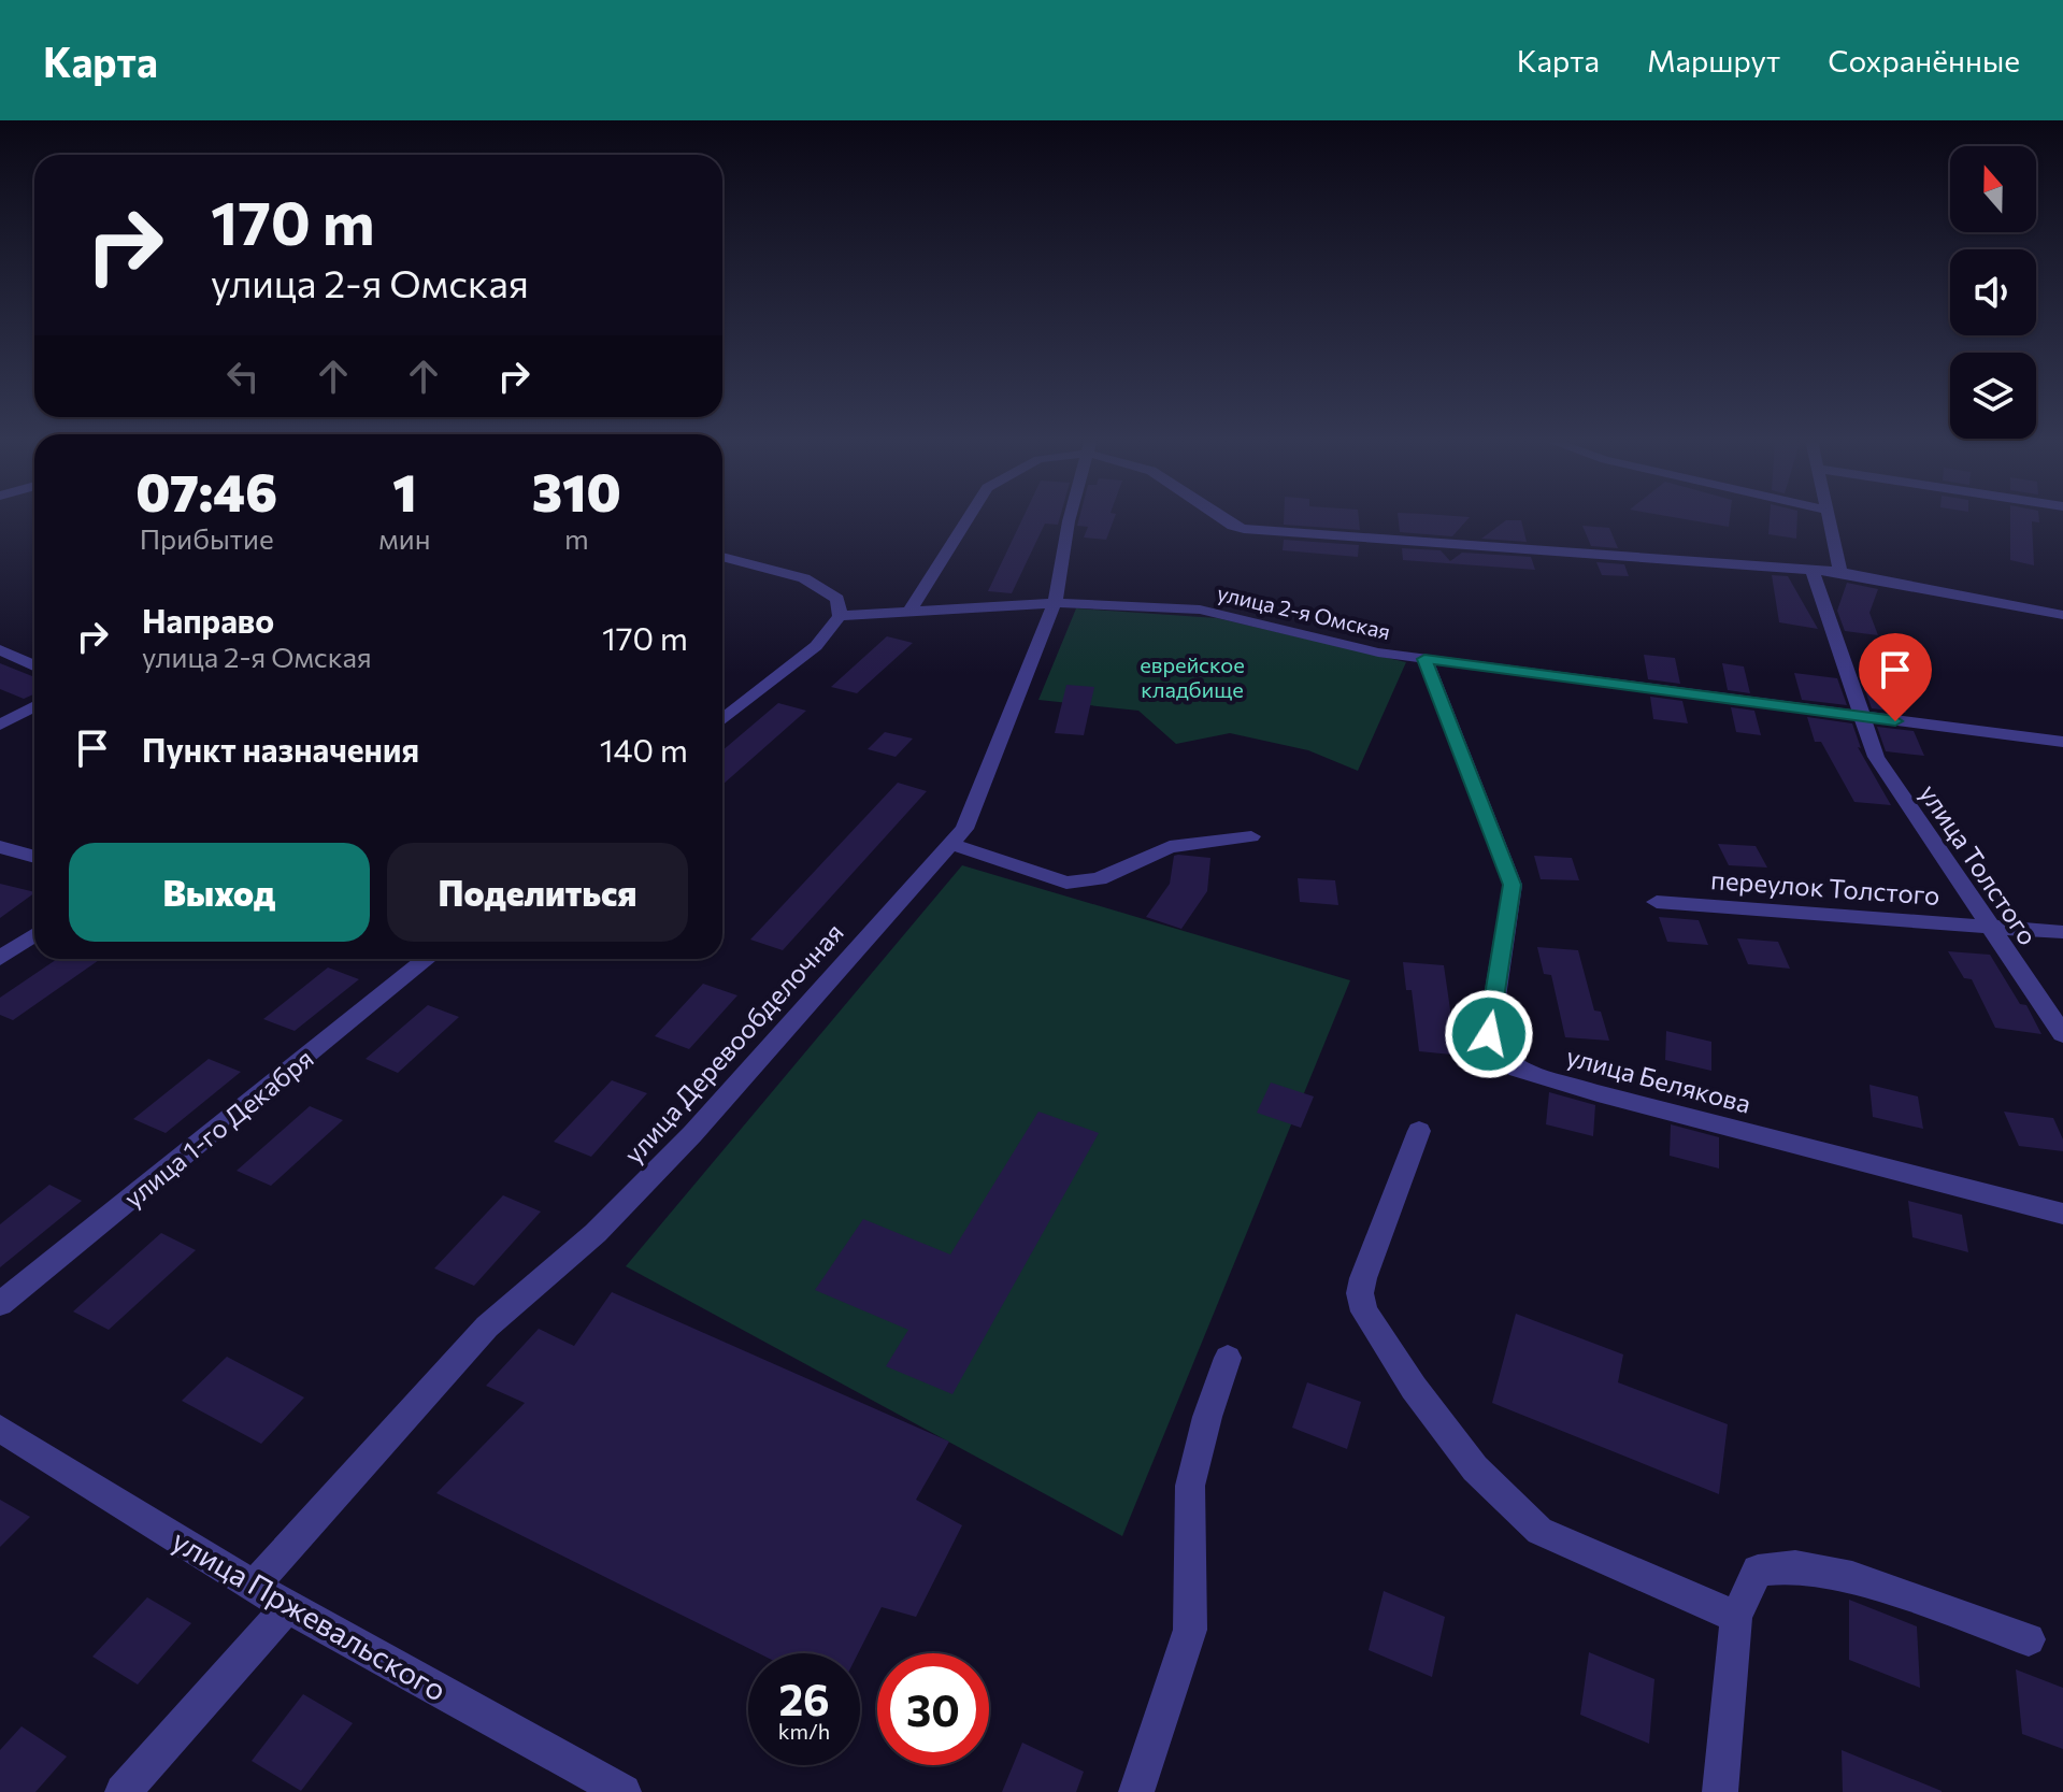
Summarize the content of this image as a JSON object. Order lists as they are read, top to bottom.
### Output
{
  "streets": {
    "street": [
      "улица 2-я Омская",
      "улица Толстого",
      "переулок Толстого",
      "улица Деревообделочная",
      "улица Белякова",
      "улица 1-го Декабря",
      "улица Пржевальского"
    ]
  },
  "crossings": [
    ["улица 2-я Омская", "улица Толстого"],
    ["улица 2-я Омская", "улица Деревообделочная"],
    ["улица 2-я Омская", "улица Белякова"],
    ["улица Толстого", "переулок Толстого"],
    ["улица Деревообделочная", "улица Пржевальского"]
  ],
  "parks": ["еврейское кладбище"],
  "north": "top",
  "page": {
    "header": "Карта",
    "nav": ["Карта", "Маршрут", "Сохранённые"],
    "turn": ["170 m", "улица 2-я Омская"],
    "eta": [
      "07:46",
      "Прибытие",
      "1",
      "мин",
      "310",
      "m"
    ],
    "list": [
      {
        "name": "Направо",
        "note": "улица 2-я Омская",
        "value": "170 m"
      },
      {
        "name": "Пункт назначения",
        "value": "140 m"
      }
    ],
    "buttons": ["Выход", "Поделиться"],
    "speed": "26 km/h",
    "limit": "30"
  }
}
